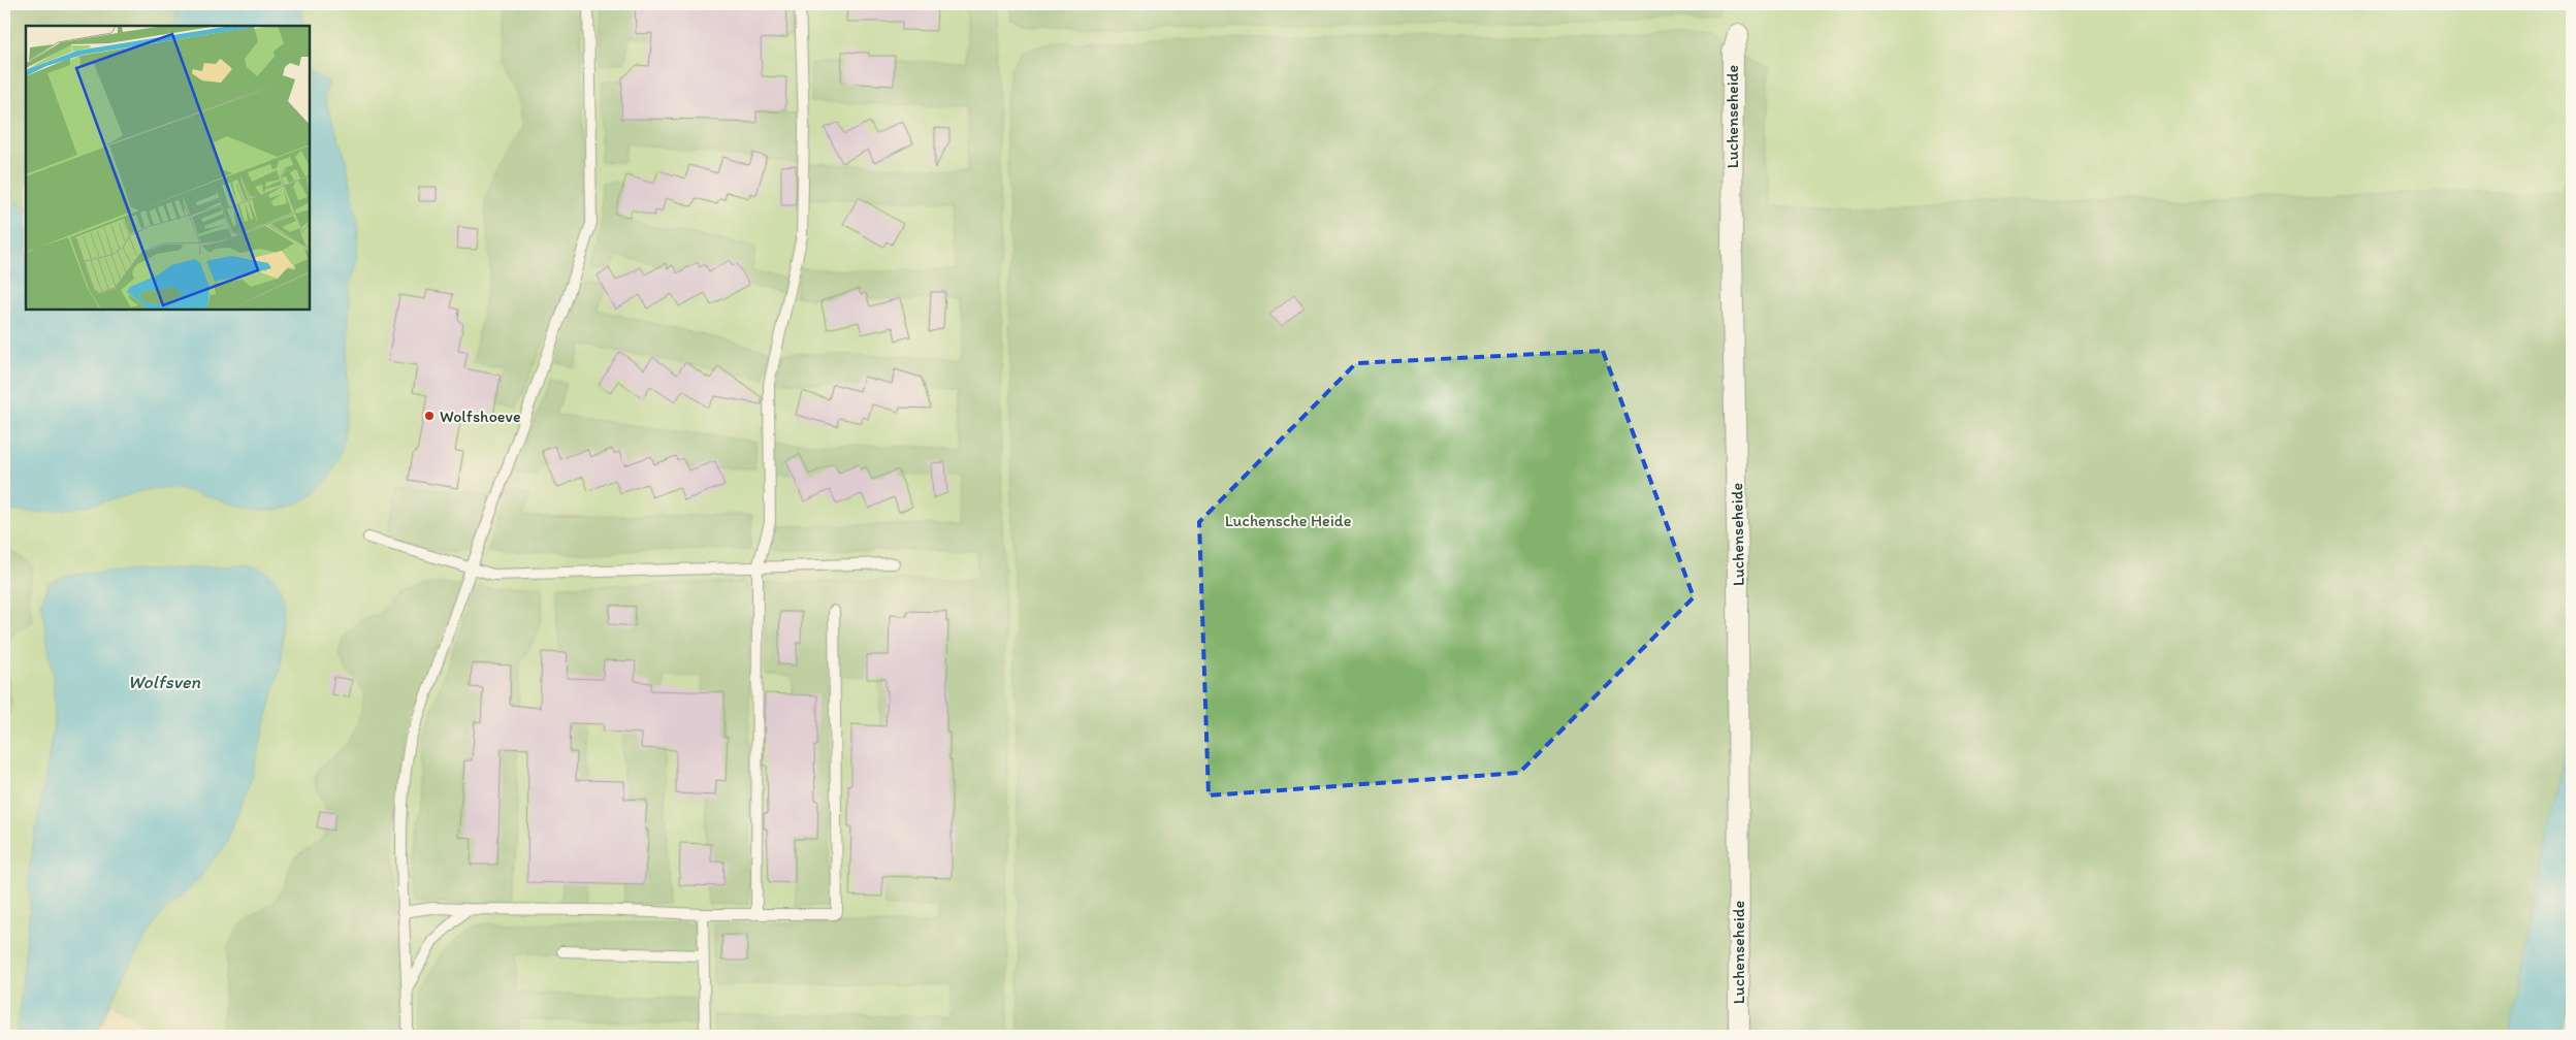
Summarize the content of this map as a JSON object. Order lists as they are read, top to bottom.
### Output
{
  "streets": {
    "street": ["Luchenseheide"]
  },
  "water": ["Wolfsven"],
  "parks": ["Luchensche Heide"],
  "places": ["Wolfshoeve"]
}
